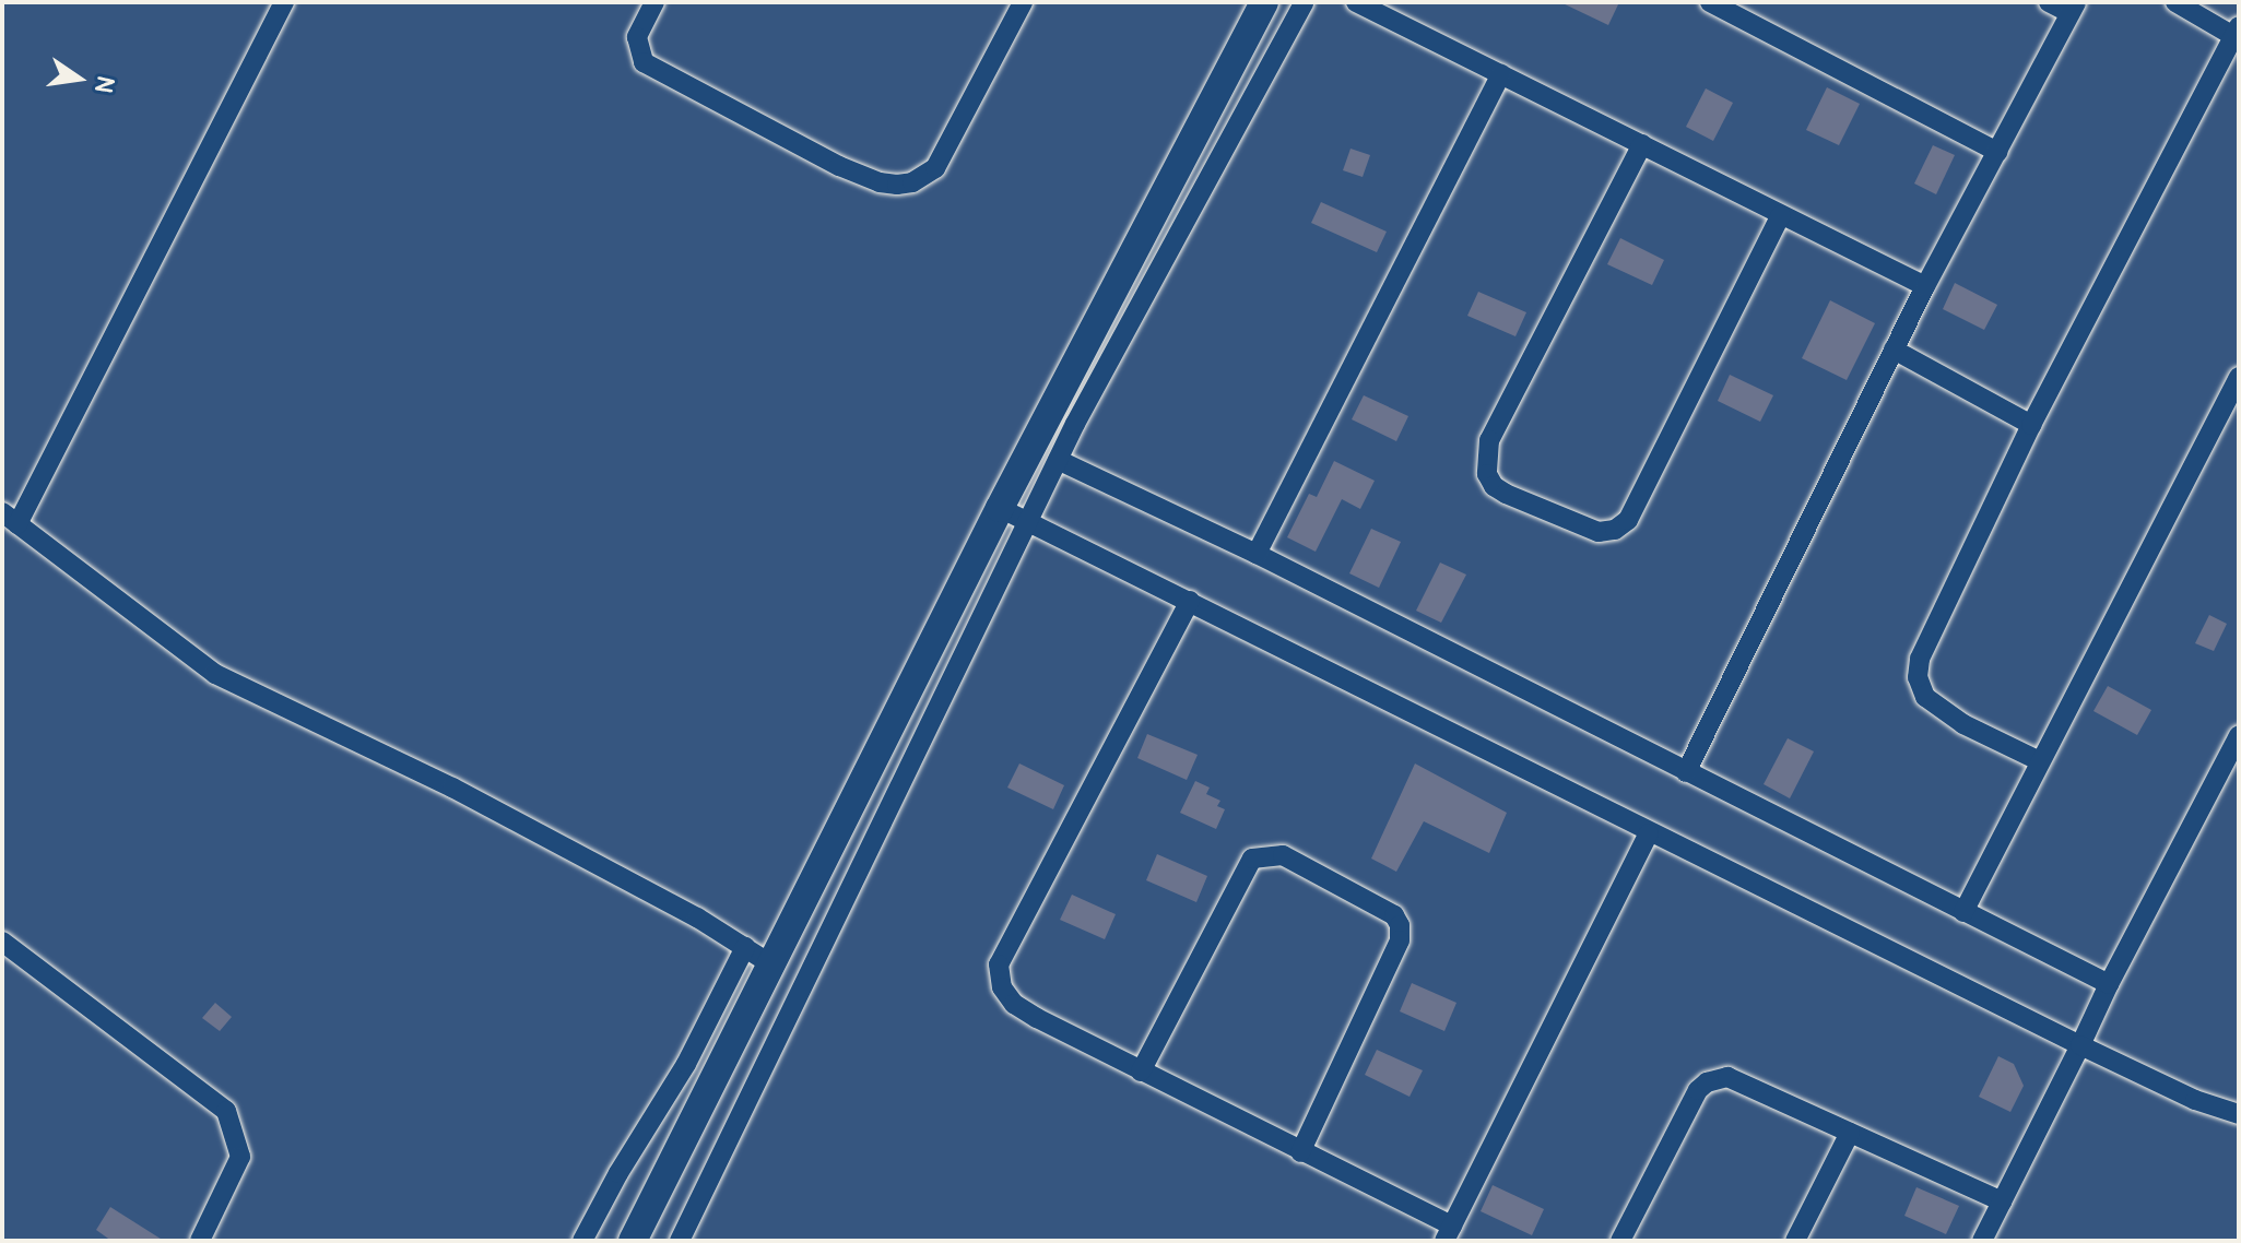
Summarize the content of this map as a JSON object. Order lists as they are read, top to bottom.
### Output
{
  "north": "right"
}
